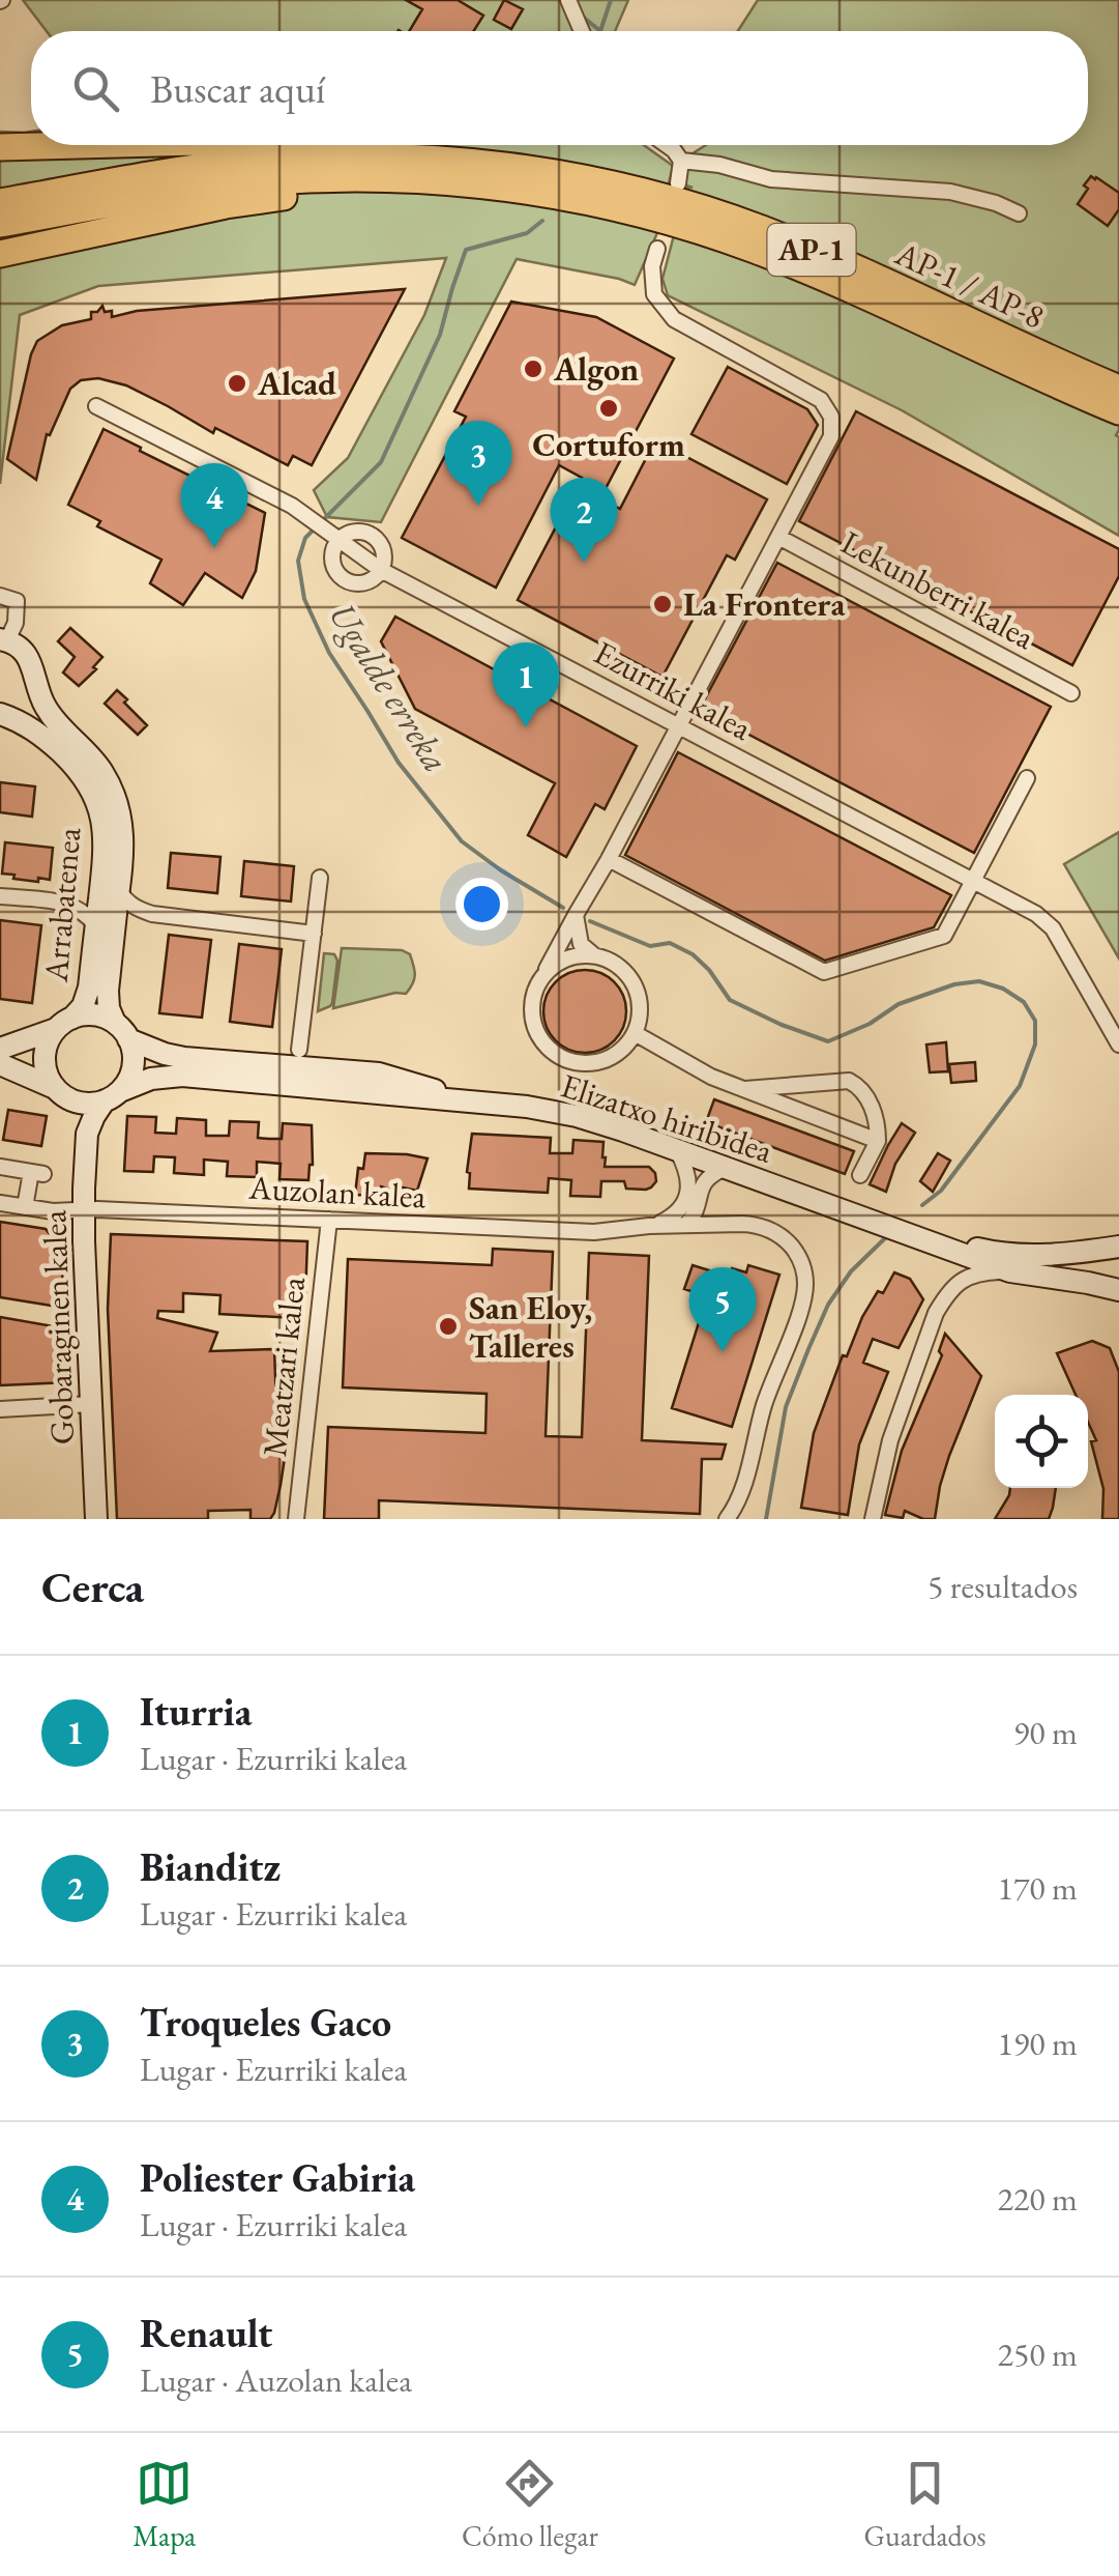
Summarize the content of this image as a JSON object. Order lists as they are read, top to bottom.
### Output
{
  "streets": {
    "highway": ["AP-1", "AP-1 / AP-8"],
    "main road": ["Arrabatenea", "Elizatxo hiribidea", "Gobaraginen kalea"],
    "street": [
      "Lekunberri kalea",
      "Ezurriki kalea",
      "Auzolan kalea",
      "Meatzari kalea"
    ]
  },
  "crossings": [
    ["Arrabatenea", "Elizatxo hiribidea"],
    ["Arrabatenea", "Gobaraginen kalea"],
    ["Elizatxo hiribidea", "Auzolan kalea"],
    ["Elizatxo hiribidea", "Gobaraginen kalea"],
    ["Auzolan kalea", "Gobaraginen kalea"],
    ["Auzolan kalea", "Meatzari kalea"]
  ],
  "water": ["Ugalde erreka"],
  "places": [
    "Algon",
    "Alcad",
    "Cortuform",
    "La Frontera",
    "San Eloy, Talleres"
  ],
  "page": {
    "search": "Buscar aquí",
    "pins": [
      "3",
      "4",
      "2",
      "1",
      "5"
    ],
    "heading": ["Cerca", "5 resultados"],
    "list": [
      {
        "mark": "1",
        "name": "Iturria",
        "note": "Lugar · Ezurriki kalea",
        "value": "90 m"
      },
      {
        "mark": "2",
        "name": "Bianditz",
        "note": "Lugar · Ezurriki kalea",
        "value": "170 m"
      },
      {
        "mark": "3",
        "name": "Troqueles Gaco",
        "note": "Lugar · Ezurriki kalea",
        "value": "190 m"
      },
      {
        "mark": "4",
        "name": "Poliester Gabiria",
        "note": "Lugar · Ezurriki kalea",
        "value": "220 m"
      },
      {
        "mark": "5",
        "name": "Renault",
        "note": "Lugar · Auzolan kalea",
        "value": "250 m"
      }
    ],
    "nav": ["Mapa", "Cómo llegar", "Guardados"]
  }
}
